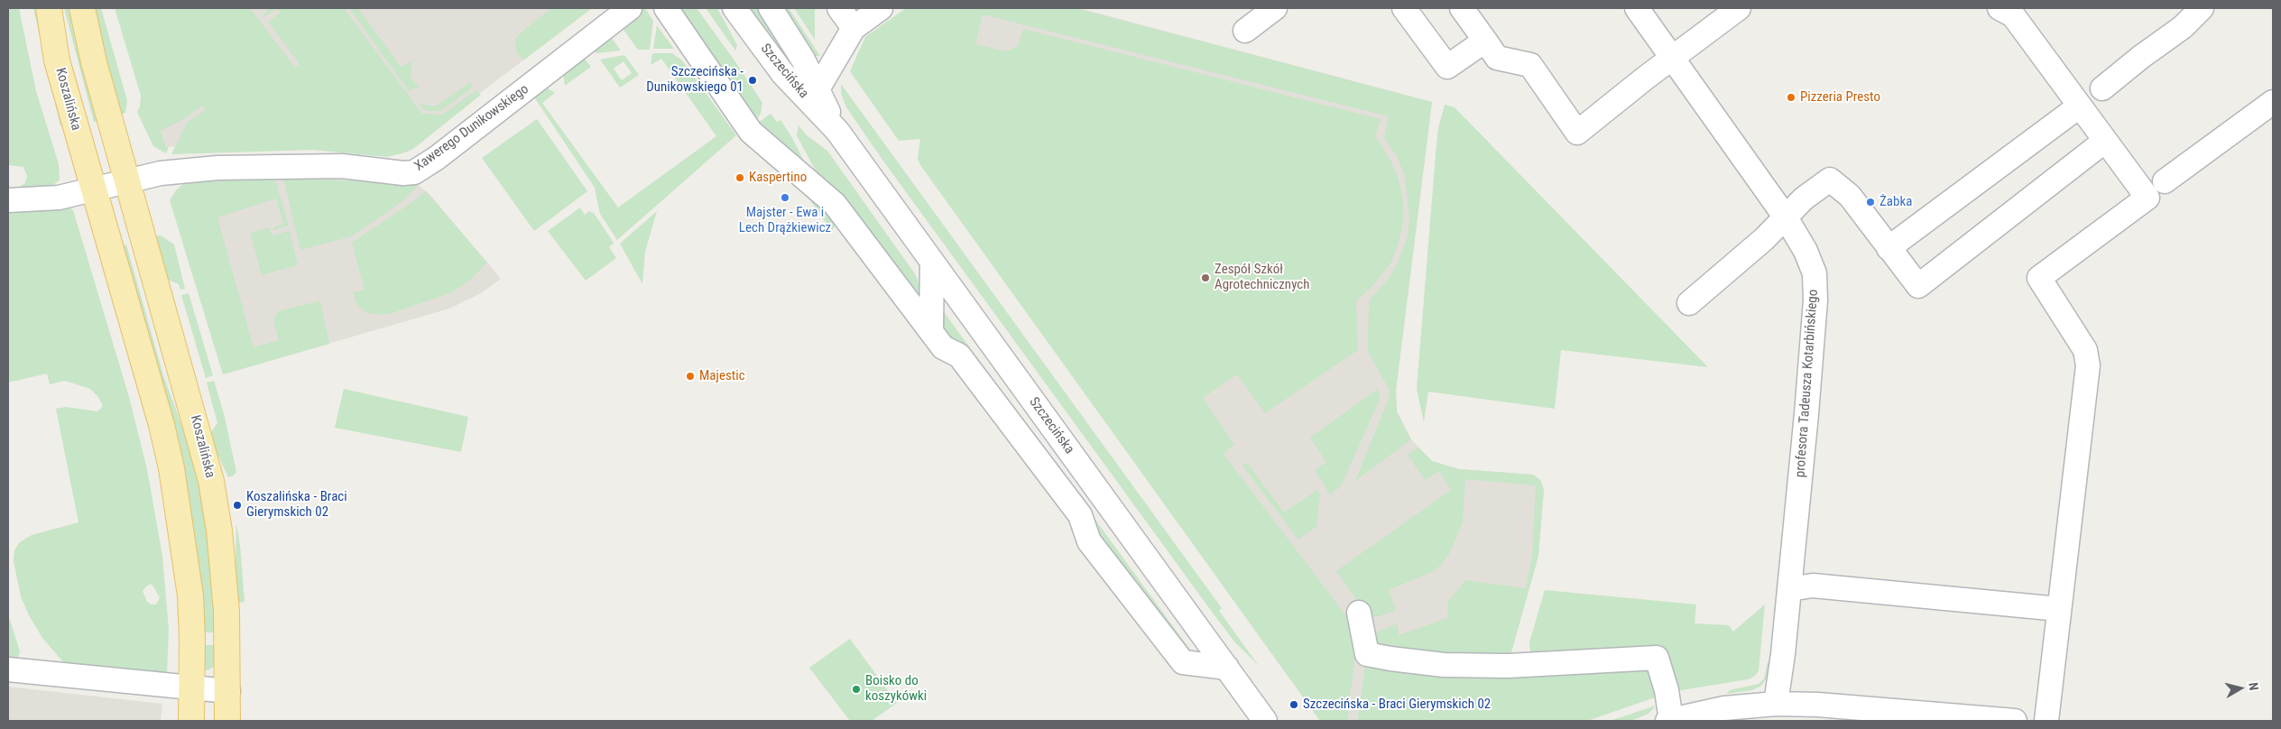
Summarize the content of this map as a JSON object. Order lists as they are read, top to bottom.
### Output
{
  "streets": {
    "main road": ["Koszalińska"],
    "street": ["Szczecińska", "Xawerego Dunikowskiego", "profesora Tadeusza Kotarbińskiego"]
  },
  "crossings": [
    ["Koszalińska", "Xawerego Dunikowskiego"]
  ],
  "places": [
    "Szczecińska - Dunikowskiego 01",
    "Pizzeria Presto",
    "Kaspertino",
    "Majster - Ewa i Lech Drążkiewicz",
    "Żabka",
    "Zespół Szkół Agrotechnicznych",
    "Majestic",
    "Koszalińska - Braci Gierymskich 02",
    "Boisko do koszykówki",
    "Szczecińska - Braci Gierymskich 02"
  ],
  "north": "right"
}
